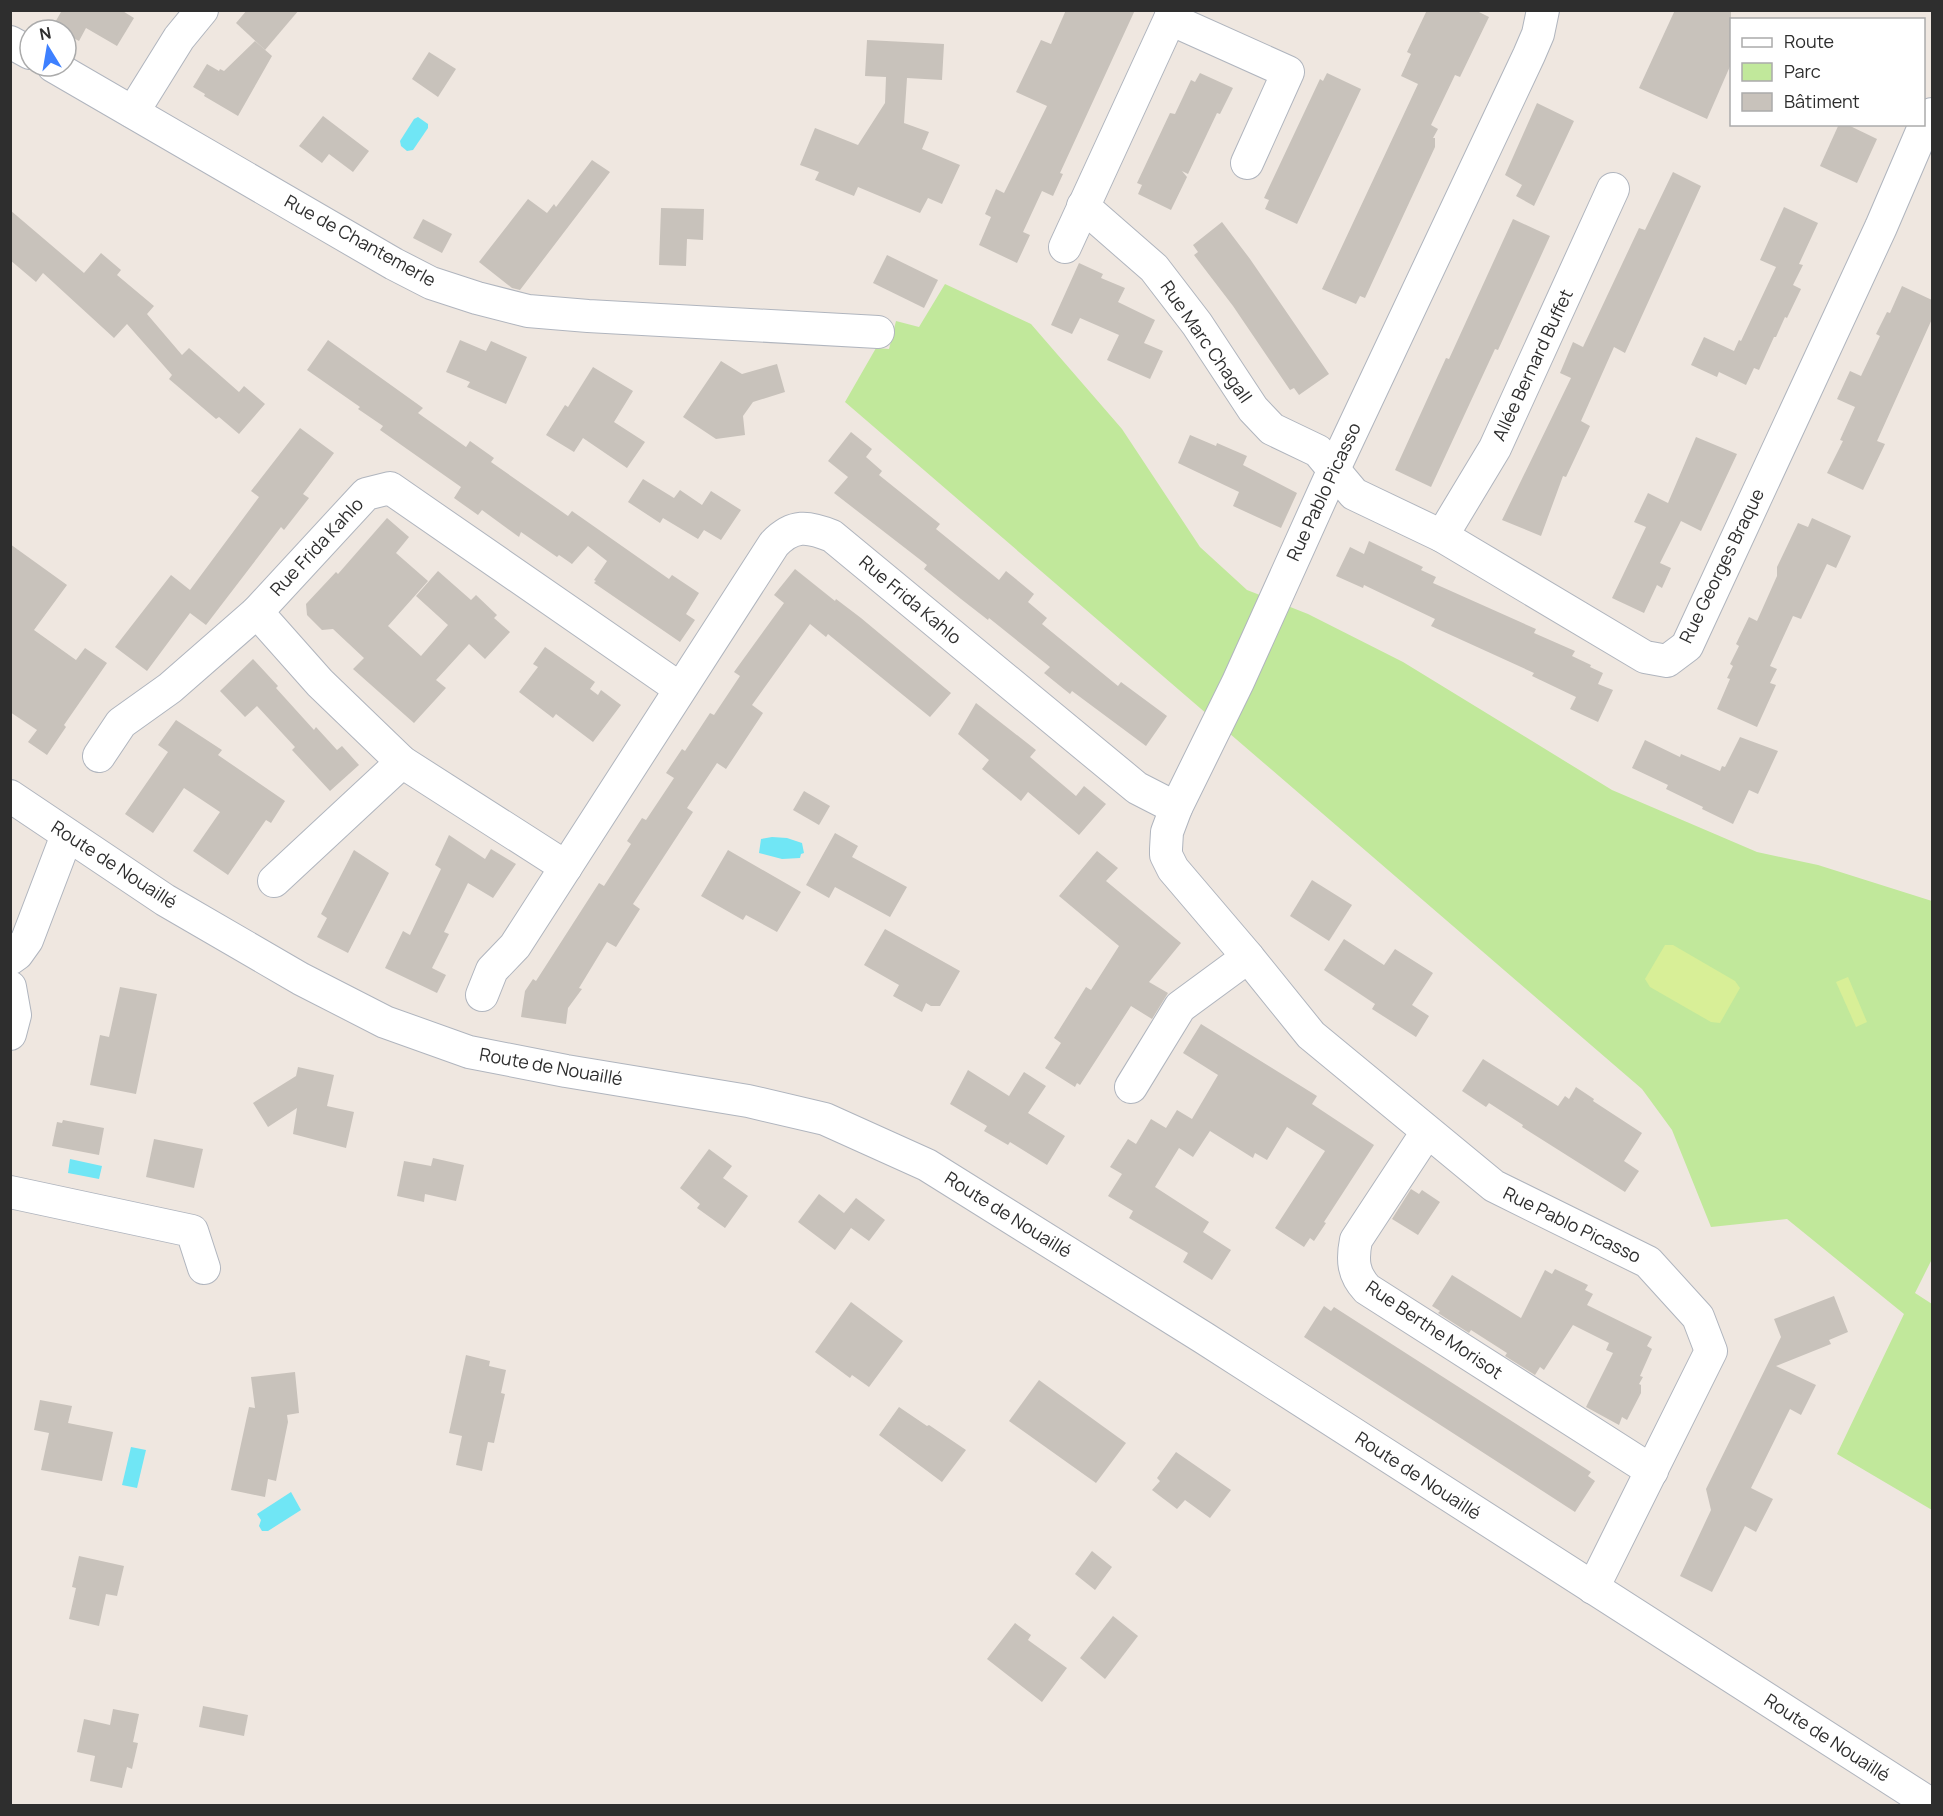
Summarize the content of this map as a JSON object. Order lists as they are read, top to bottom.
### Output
{
  "streets": {
    "street": [
      "Rue de Chantemerle",
      "Rue Marc Chagall",
      "Allée Bernard Buffet",
      "Rue Pablo Picasso",
      "Rue Frida Kahlo",
      "Rue Georges Braque",
      "Route de Nouaillé",
      "Rue Berthe Morisot"
    ]
  },
  "crossings": [
    ["Rue Marc Chagall", "Rue Pablo Picasso"],
    ["Rue Marc Chagall", "Rue Georges Braque"],
    ["Allée Bernard Buffet", "Rue Georges Braque"],
    ["Rue Pablo Picasso", "Rue Frida Kahlo"],
    ["Rue Pablo Picasso", "Rue Georges Braque"],
    ["Rue Pablo Picasso", "Route de Nouaillé"],
    ["Rue Pablo Picasso", "Rue Berthe Morisot"]
  ],
  "legend": ["Route", "Parc", "Bâtiment"],
  "north": "top"
}
